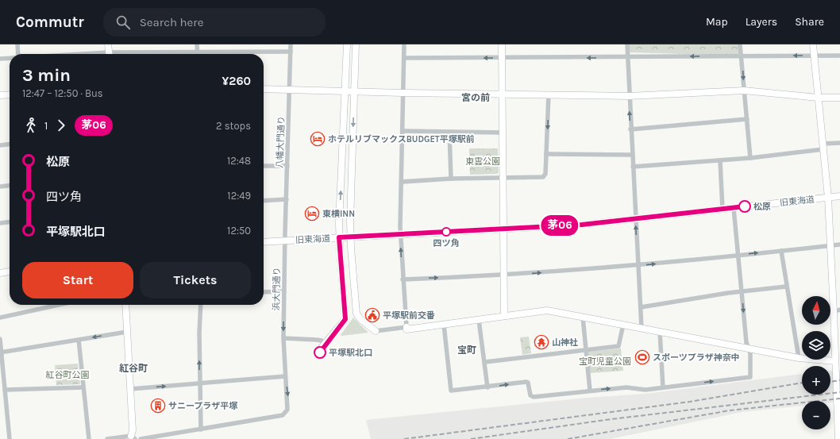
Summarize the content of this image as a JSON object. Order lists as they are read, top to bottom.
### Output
{
  "streets": {
    "street": ["八幡大門通り", "旧東海道", "浜大門通り"]
  },
  "crossings": [
    ["八幡大門通り", "旧東海道"],
    ["八幡大門通り", "浜大門通り"],
    ["旧東海道", "浜大門通り"]
  ],
  "districts": ["宮の前", "宝町", "紅谷町"],
  "parks": ["東雲公園", "宝町児童公園", "紅谷町公園"],
  "places": {
    "hotel": ["ホテルリブマックスBUDGET平塚駅前", "東横INN"],
    "other": ["松原", "四ツ角", "平塚駅北口"],
    "public building": ["平塚駅前交番"],
    "temple": ["山神社"],
    "sports": ["スポーツプラザ神奈中"],
    "building": ["サニープラザ平塚"]
  },
  "lines": ["bus line 茅06"],
  "north": "top",
  "page": {
    "header": "Commutr",
    "search": "Search here",
    "nav": ["Map", "Layers", "Share"],
    "on_map": "茅06",
    "heading": ["3 min", "12:47 – 12:50 · Bus", "¥260"],
    "legs": ["1", "茅06", "2 stops"],
    "list": [
      {
        "name": "松原",
        "value": "12:48"
      },
      {
        "name": "四ツ角",
        "value": "12:49"
      },
      {
        "name": "平塚駅北口",
        "value": "12:50"
      }
    ],
    "buttons": ["Start", "Tickets"],
    "map_buttons": ["+", "−"]
  }
}
